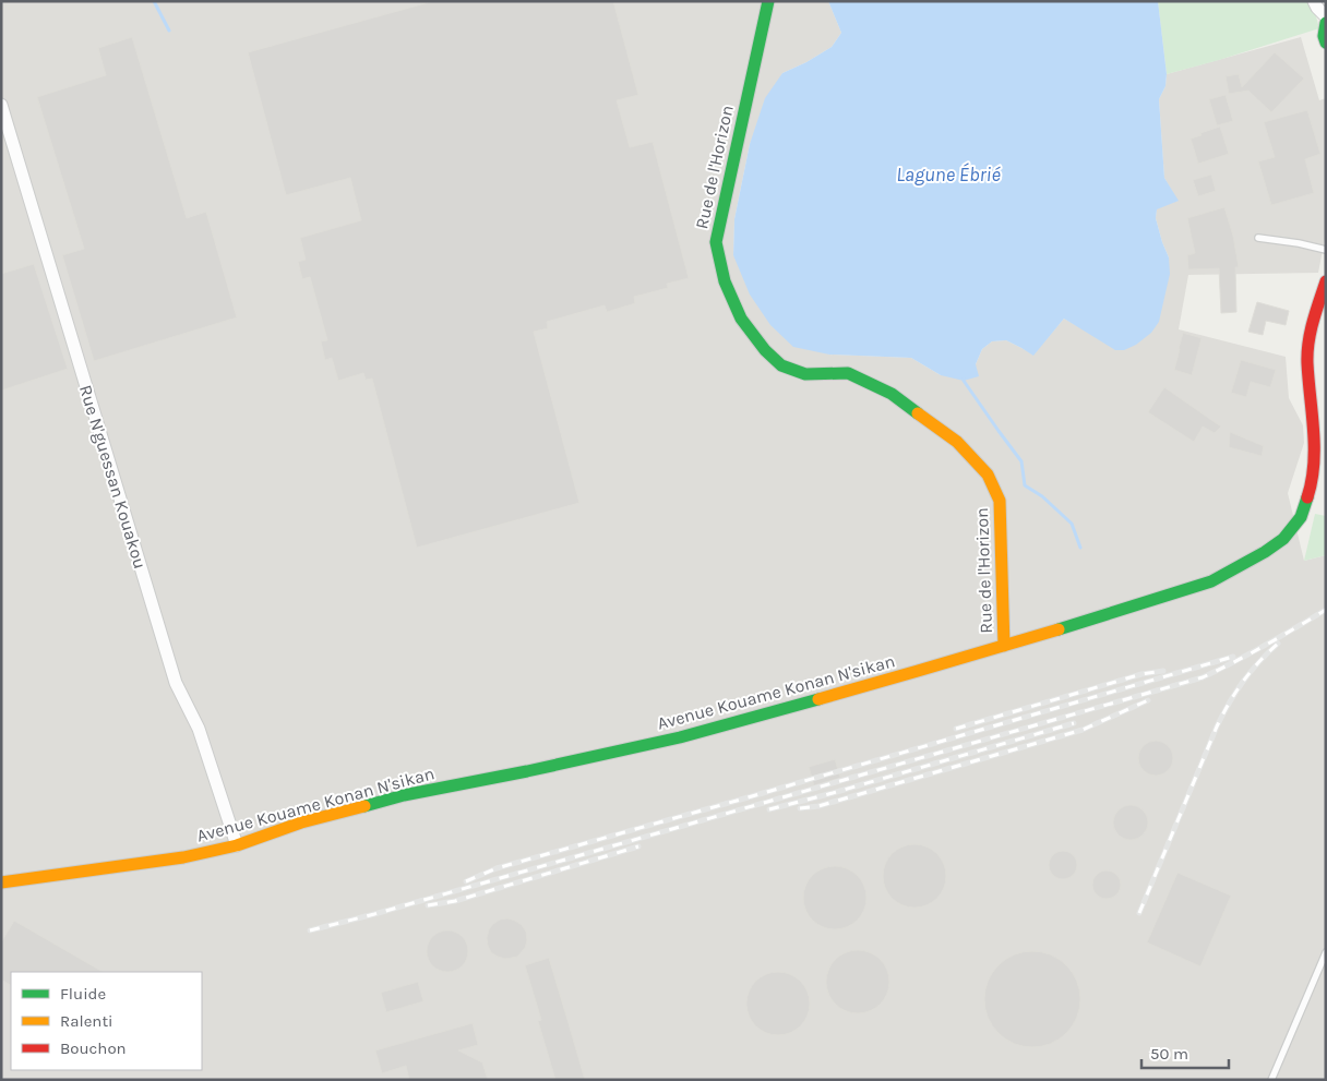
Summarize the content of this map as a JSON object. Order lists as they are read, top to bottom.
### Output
{
  "streets": {
    "street": ["Rue de l'Horizon", "Rue N'guessan Kouakou", "Avenue Kouame Konan N'sikan"]
  },
  "crossings": [
    ["Rue de l'Horizon", "Avenue Kouame Konan N'sikan"],
    ["Rue N'guessan Kouakou", "Avenue Kouame Konan N'sikan"]
  ],
  "water": ["Lagune Ébrié"],
  "legend": ["Fluide", "Ralenti", "Bouchon"],
  "scale_bar": "50 m"
}
